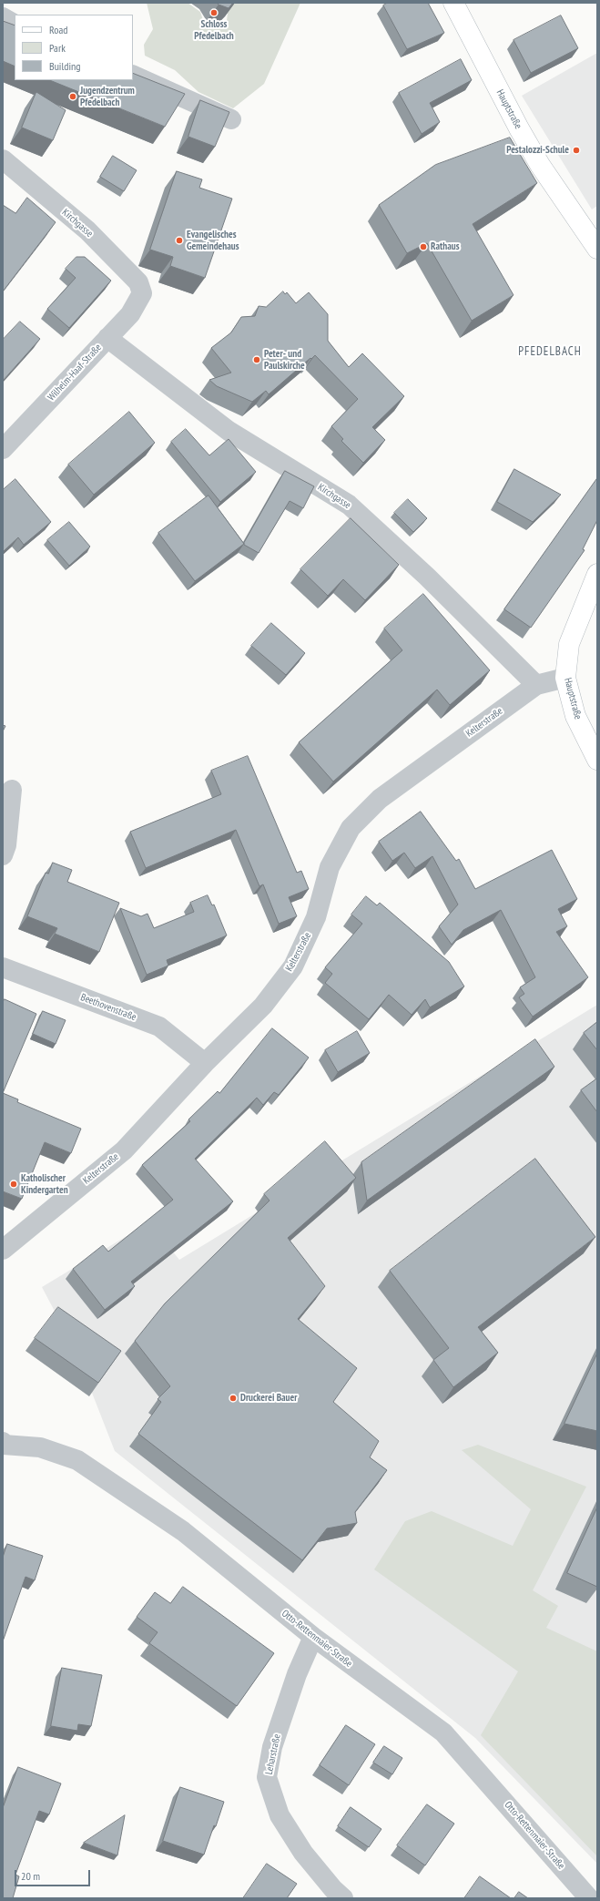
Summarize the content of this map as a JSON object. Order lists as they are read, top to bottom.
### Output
{
  "streets": {
    "main road": ["Hauptstraße"],
    "street": [
      "Kirchgasse",
      "Wilhelm-Haaf-Straße",
      "Kelterstraße",
      "Beethovenstraße",
      "Otto-Rettenmaier-Straße",
      "Leharstraße"
    ]
  },
  "crossings": [
    ["Hauptstraße", "Kelterstraße"],
    ["Kirchgasse", "Wilhelm-Haaf-Straße"],
    ["Kirchgasse", "Kelterstraße"],
    ["Kelterstraße", "Beethovenstraße"],
    ["Otto-Rettenmaier-Straße", "Leharstraße"]
  ],
  "districts": ["PFEDELBACH"],
  "places": [
    "Schloss Pfedelbach",
    "Jugendzentrum Pfedelbach",
    "Pestalozzi-Schule",
    "Evangelisches Gemeindehaus",
    "Rathaus",
    "Peter- und Paulskirche",
    "Katholischer Kindergarten",
    "Druckerei Bauer"
  ],
  "legend": ["Road", "Park", "Building"],
  "scale_bar": "20 m"
}
